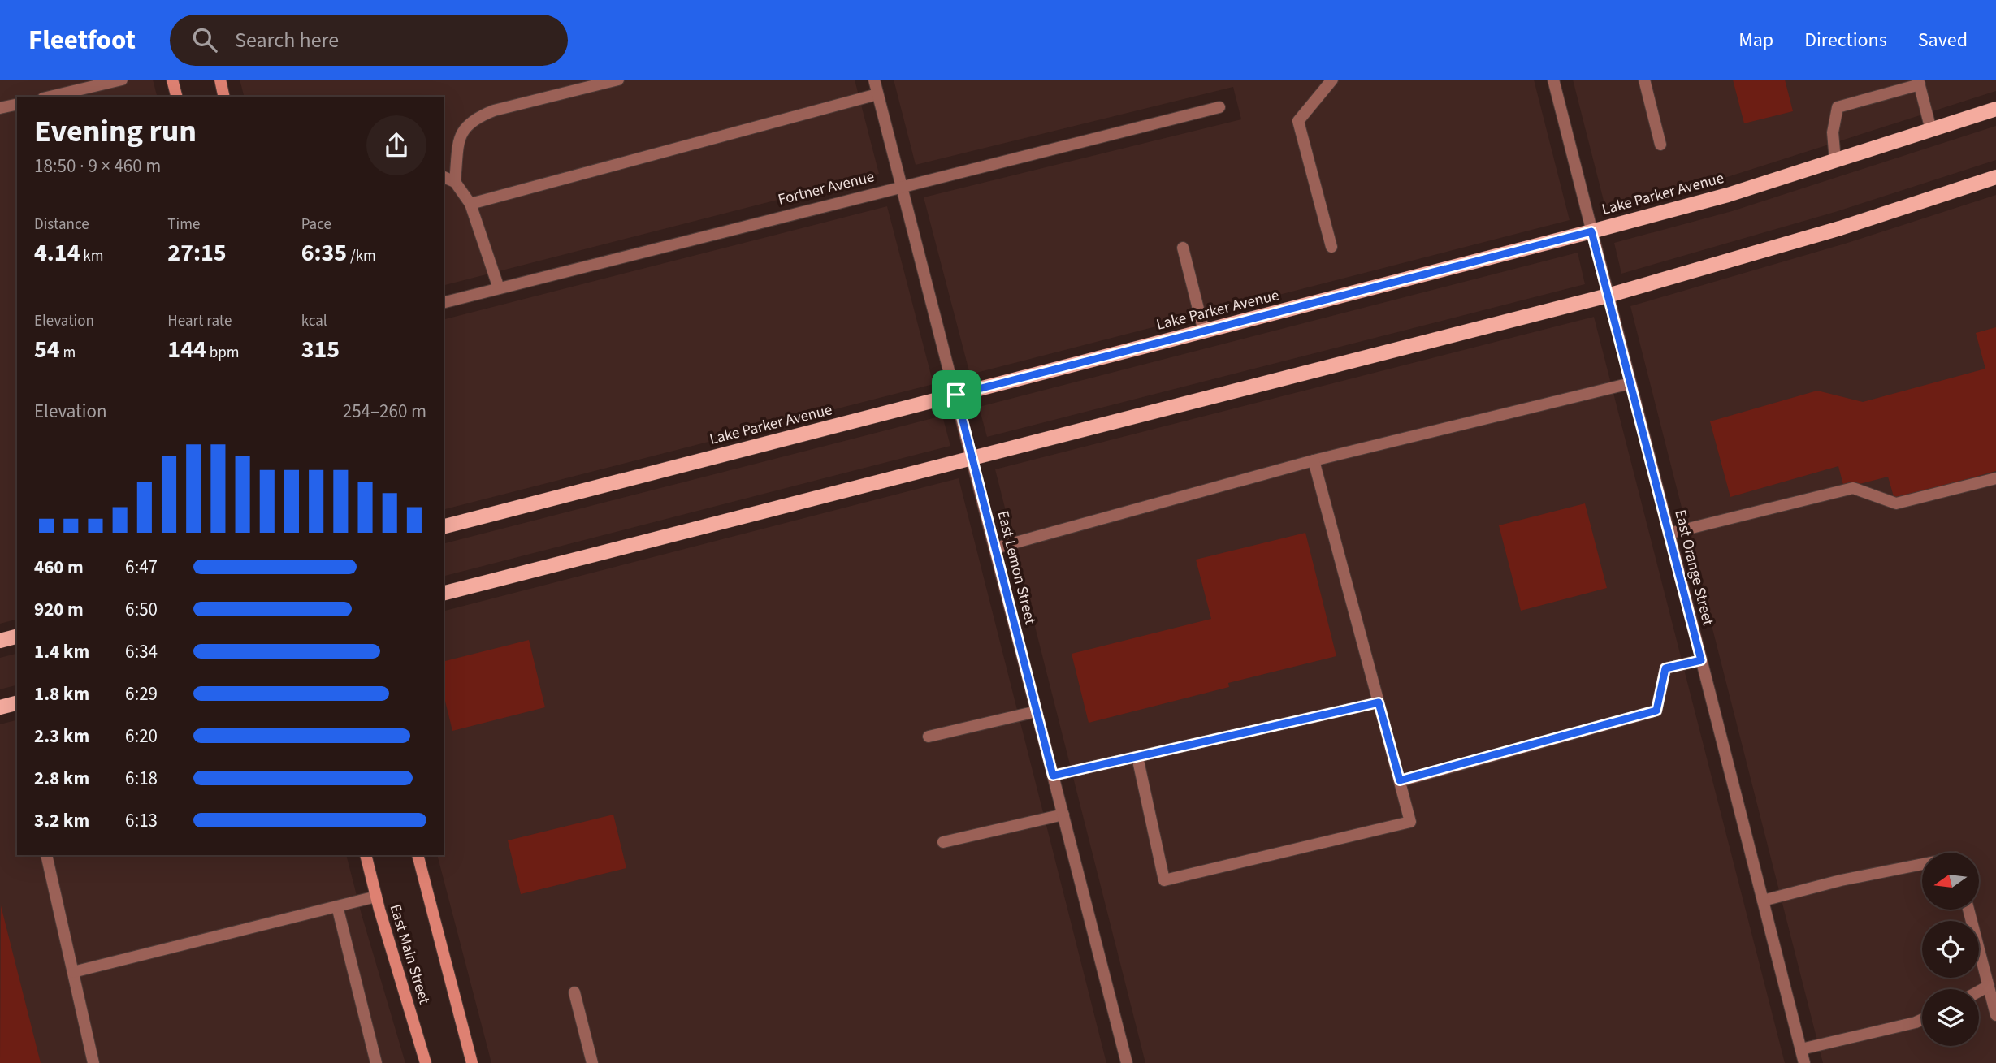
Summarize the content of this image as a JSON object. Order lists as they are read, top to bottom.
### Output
{
  "streets": {
    "main road": ["Lake Parker Avenue", "East Main Street"],
    "street": ["Fortner Avenue", "East Lemon Street", "East Orange Street"]
  },
  "crossings": [
    ["Fortner Avenue", "East Lemon Street"],
    ["Lake Parker Avenue", "East Lemon Street"],
    ["Lake Parker Avenue", "East Orange Street"]
  ],
  "north": "left",
  "page": {
    "header": "Fleetfoot",
    "search": "Search here",
    "nav": ["Map", "Directions", "Saved"],
    "heading": ["Evening run", "18:50 · 9 × 460 m"],
    "stats": [
      ["Distance", "4.14 km"],
      ["Time", "27:15"],
      ["Pace", "6:35 /km"],
      ["Elevation", "54 m"],
      ["Heart rate", "144 bpm"],
      ["kcal", "315"]
    ],
    "chart": ["Elevation", "254–260 m"],
    "list": [
      {
        "name": "460 m",
        "note": "6:47"
      },
      {
        "name": "920 m",
        "note": "6:50"
      },
      {
        "name": "1.4 km",
        "note": "6:34"
      },
      {
        "name": "1.8 km",
        "note": "6:29"
      },
      {
        "name": "2.3 km",
        "note": "6:20"
      },
      {
        "name": "2.8 km",
        "note": "6:18"
      },
      {
        "name": "3.2 km",
        "note": "6:13"
      }
    ]
  }
}
